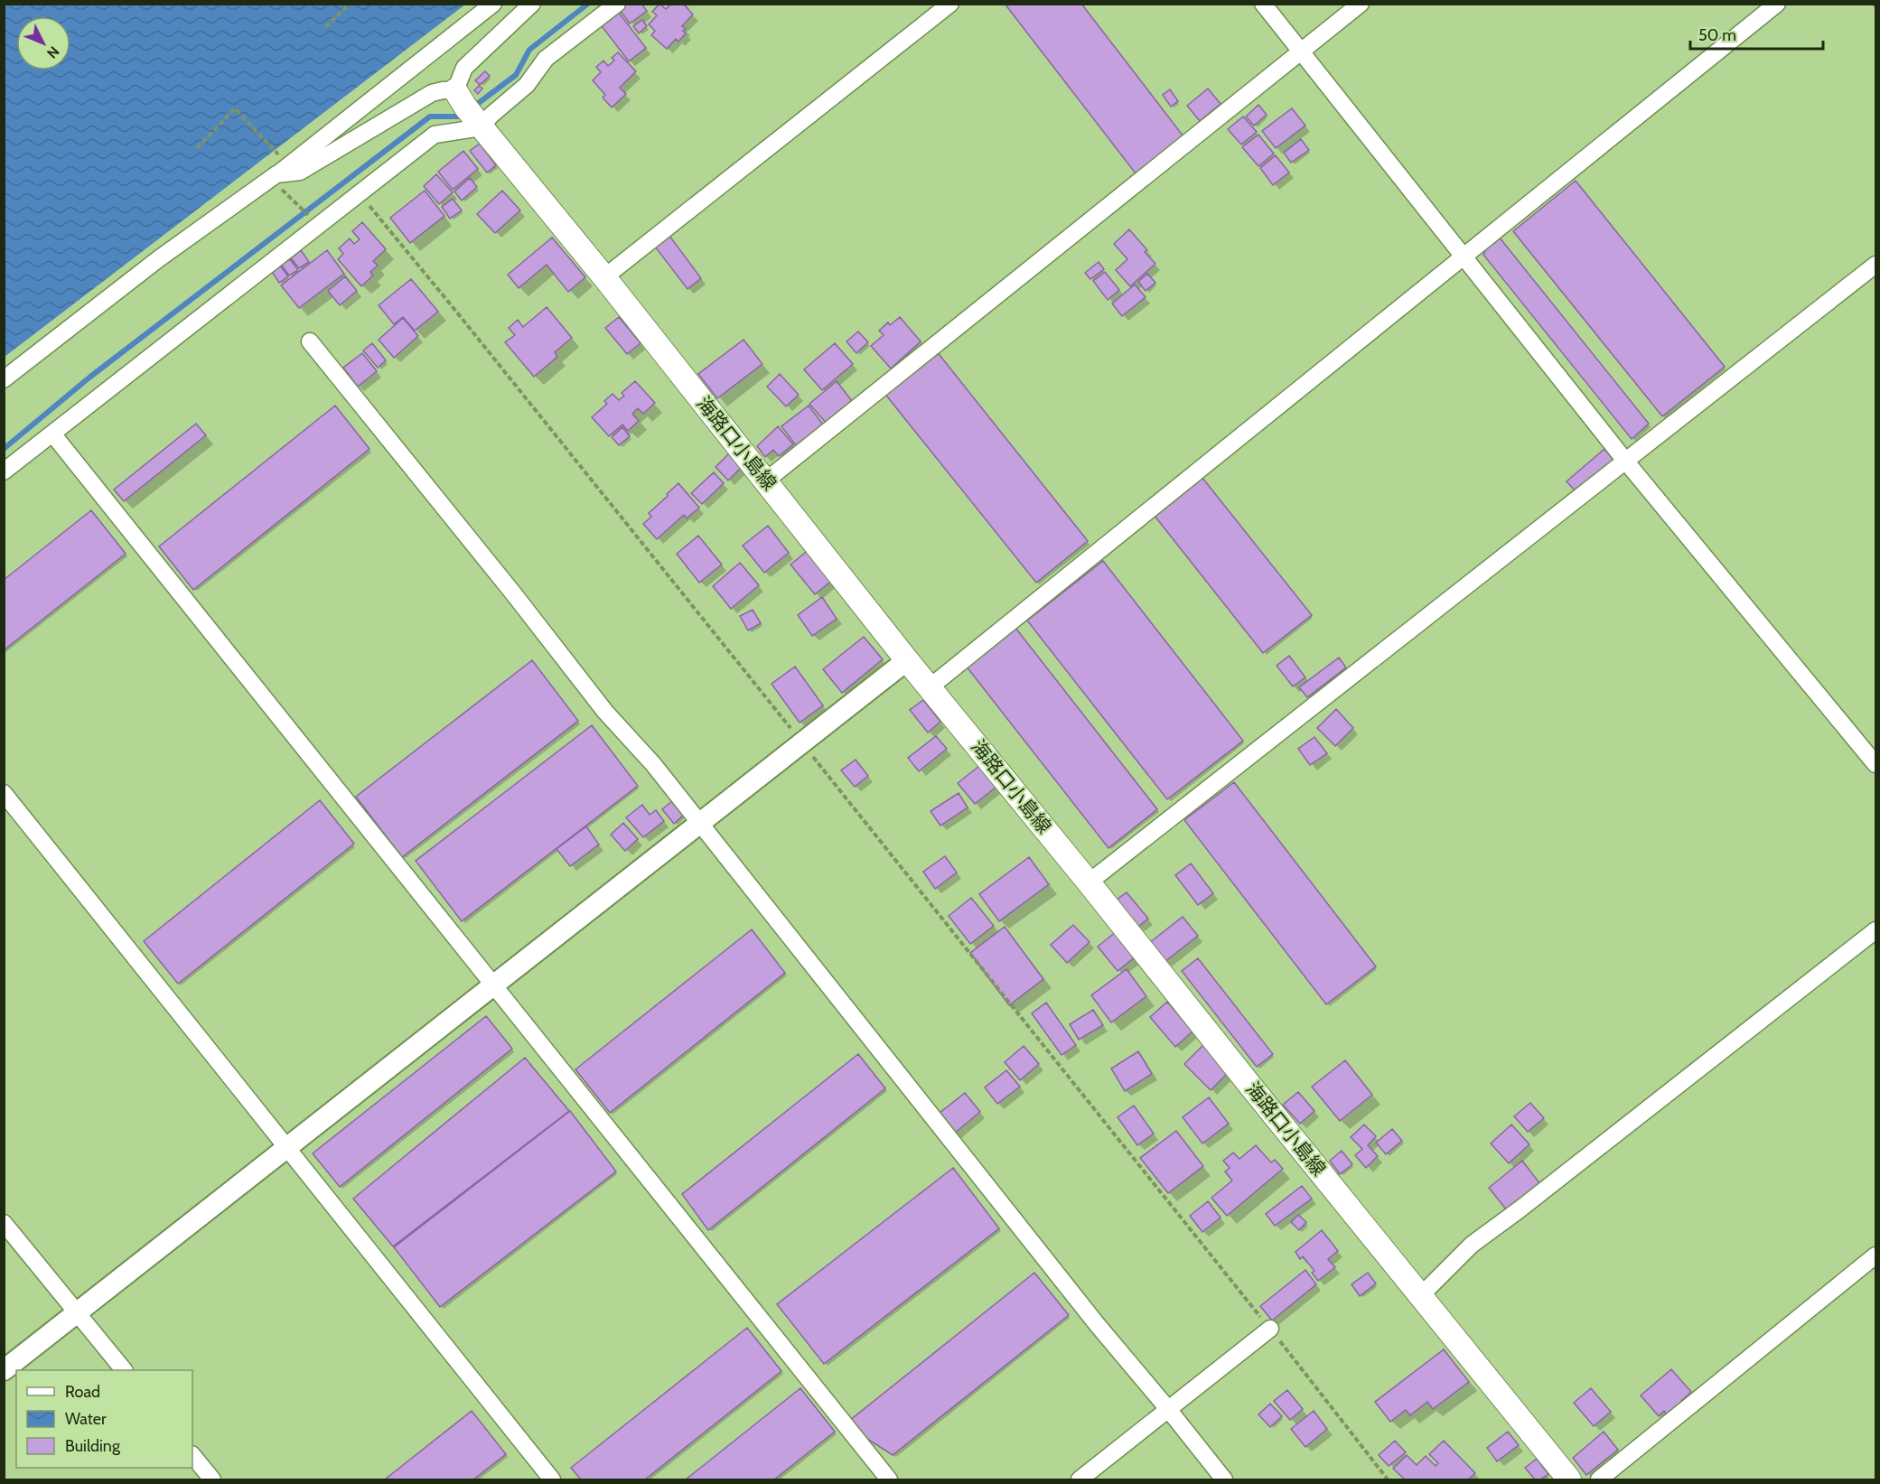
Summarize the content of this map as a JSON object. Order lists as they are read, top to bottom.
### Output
{
  "streets": {
    "main road": ["海路口小島線"]
  },
  "legend": ["Road", "Water", "Building"],
  "scale_bar": "50 m",
  "north": "bottom right"
}
